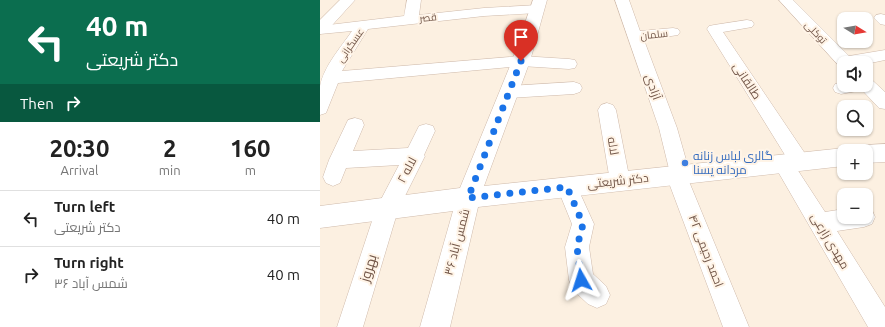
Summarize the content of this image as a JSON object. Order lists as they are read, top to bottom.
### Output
{
  "streets": {
    "street": [
      "قصر",
      "توکلی",
      "سلمان",
      "عسگرانی",
      "طالقانی",
      "آزادی",
      "لاله",
      "لاله ۲",
      "دکتر شریعتی",
      "مهدی زارعی",
      "شمس آباد ۳۶",
      "۴۲ احمد رحیمی",
      "بهروز"
    ]
  },
  "crossings": [
    ["قصر", "عسگرانی"],
    ["قصر", "شمس آباد ۳۶"],
    ["سلمان", "آزادی"],
    ["طالقانی", "دکتر شریعتی"],
    ["طالقانی", "مهدی زارعی"],
    ["آزادی", "دکتر شریعتی"],
    ["آزادی", "۴۲ احمد رحیمی"],
    ["لاله", "دکتر شریعتی"],
    ["لاله ۲", "دکتر شریعتی"],
    ["لاله ۲", "بهروز"],
    ["دکتر شریعتی", "مهدی زارعی"],
    ["دکتر شریعتی", "شمس آباد ۳۶"],
    ["دکتر شریعتی", "۴۲ احمد رحیمی"],
    ["دکتر شریعتی", "بهروز"]
  ],
  "places": ["گالری لباس زنانه مردانه یسنا"],
  "north": "right",
  "page": {
    "turn": ["40 m", "دکتر شریعتی"],
    "map_buttons": ["+", "−"],
    "then": "Then",
    "eta": [
      "20:30",
      "Arrival",
      "2",
      "min",
      "160",
      "m"
    ],
    "list": [
      {
        "name": "Turn left",
        "note": "دکتر شریعتی",
        "value": "40 m"
      },
      {
        "name": "Turn right",
        "note": "شمس آباد ۳۶",
        "value": "40 m"
      }
    ]
  }
}
